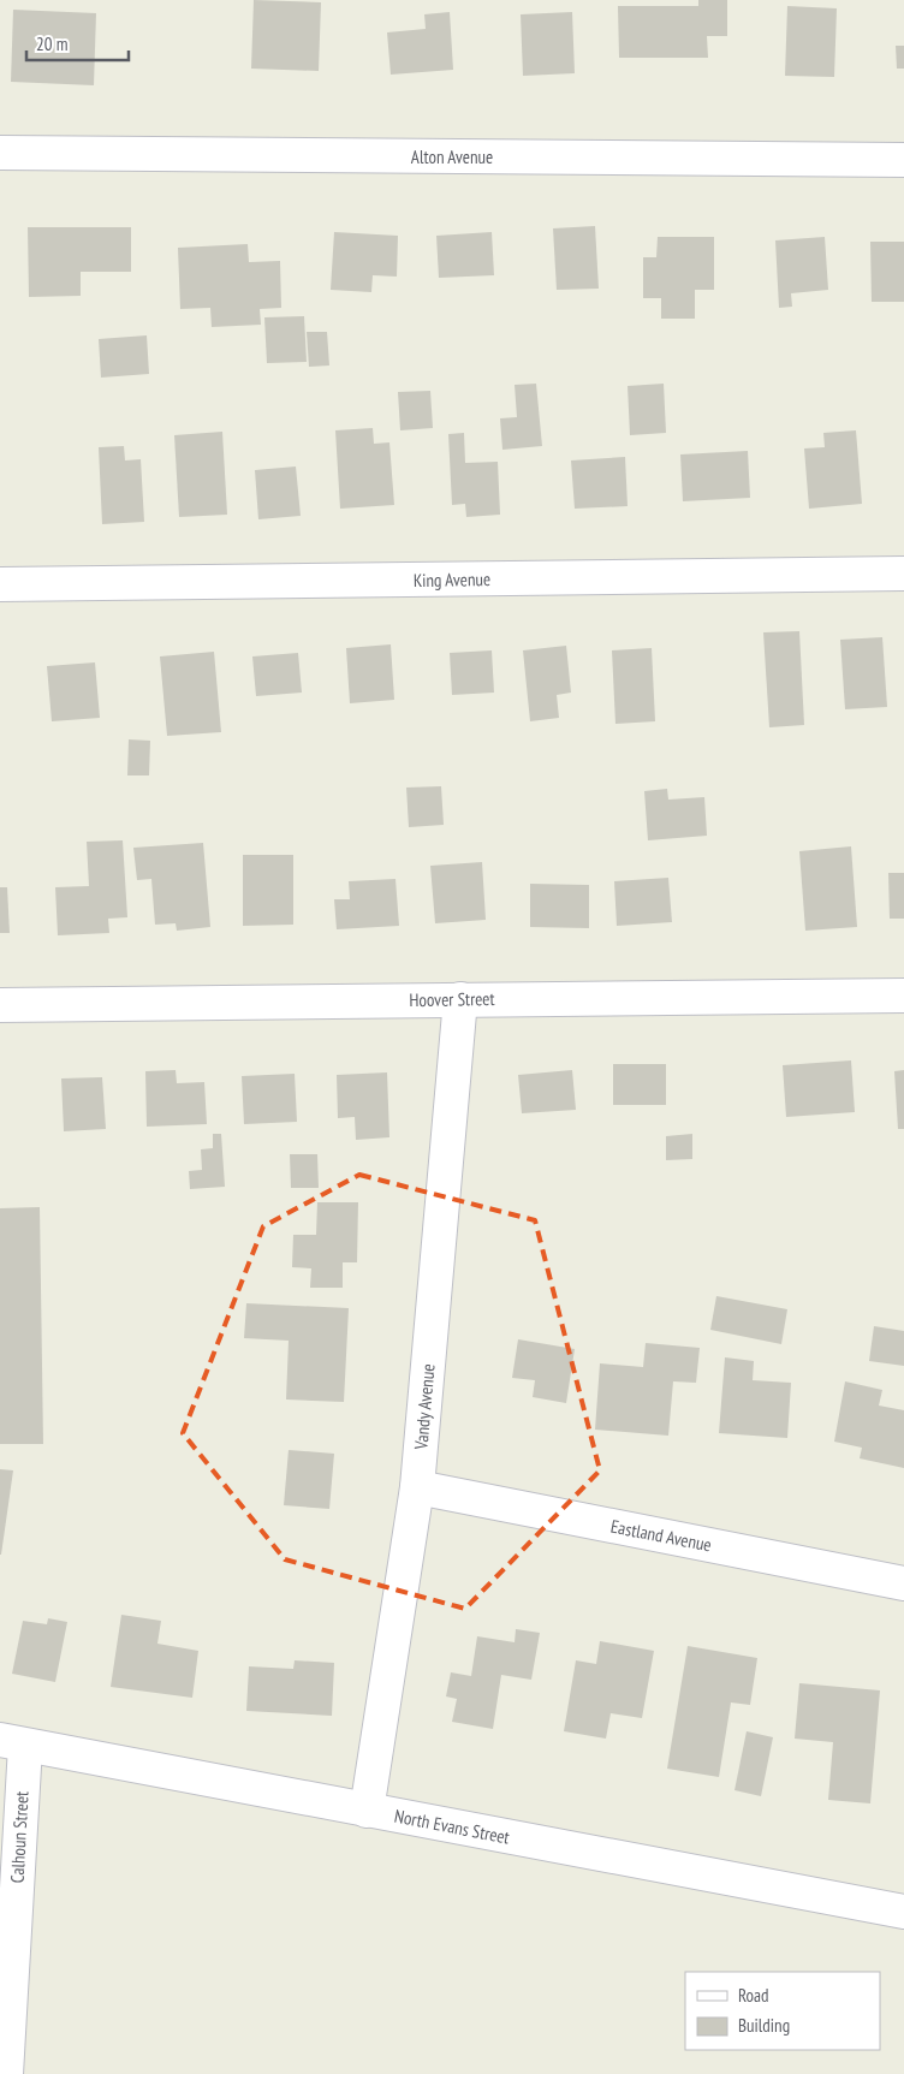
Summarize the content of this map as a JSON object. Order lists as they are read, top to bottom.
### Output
{
  "streets": {
    "street": [
      "Alton Avenue",
      "King Avenue",
      "Hoover Street",
      "Vandy Avenue",
      "Eastland Avenue",
      "North Evans Street",
      "Calhoun Street"
    ]
  },
  "crossings": [
    ["Hoover Street", "Vandy Avenue"],
    ["Vandy Avenue", "Eastland Avenue"],
    ["Vandy Avenue", "North Evans Street"],
    ["North Evans Street", "Calhoun Street"]
  ],
  "legend": ["Road", "Building"],
  "scale_bar": "20 m"
}
